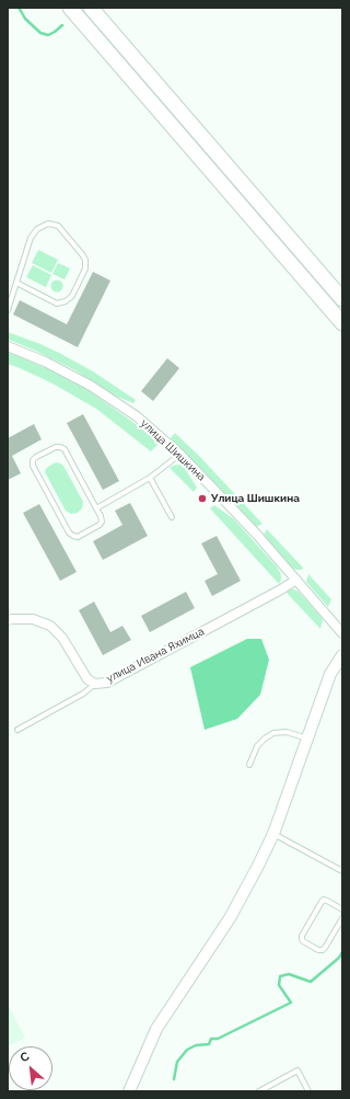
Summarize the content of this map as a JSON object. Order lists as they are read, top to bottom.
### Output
{
  "streets": {
    "street": ["улица Шишкина", "улица Ивана Яхимца"]
  },
  "crossings": [
    ["улица Шишкина", "улица Ивана Яхимца"]
  ],
  "places": ["Улица Шишкина"],
  "north": "top left"
}
